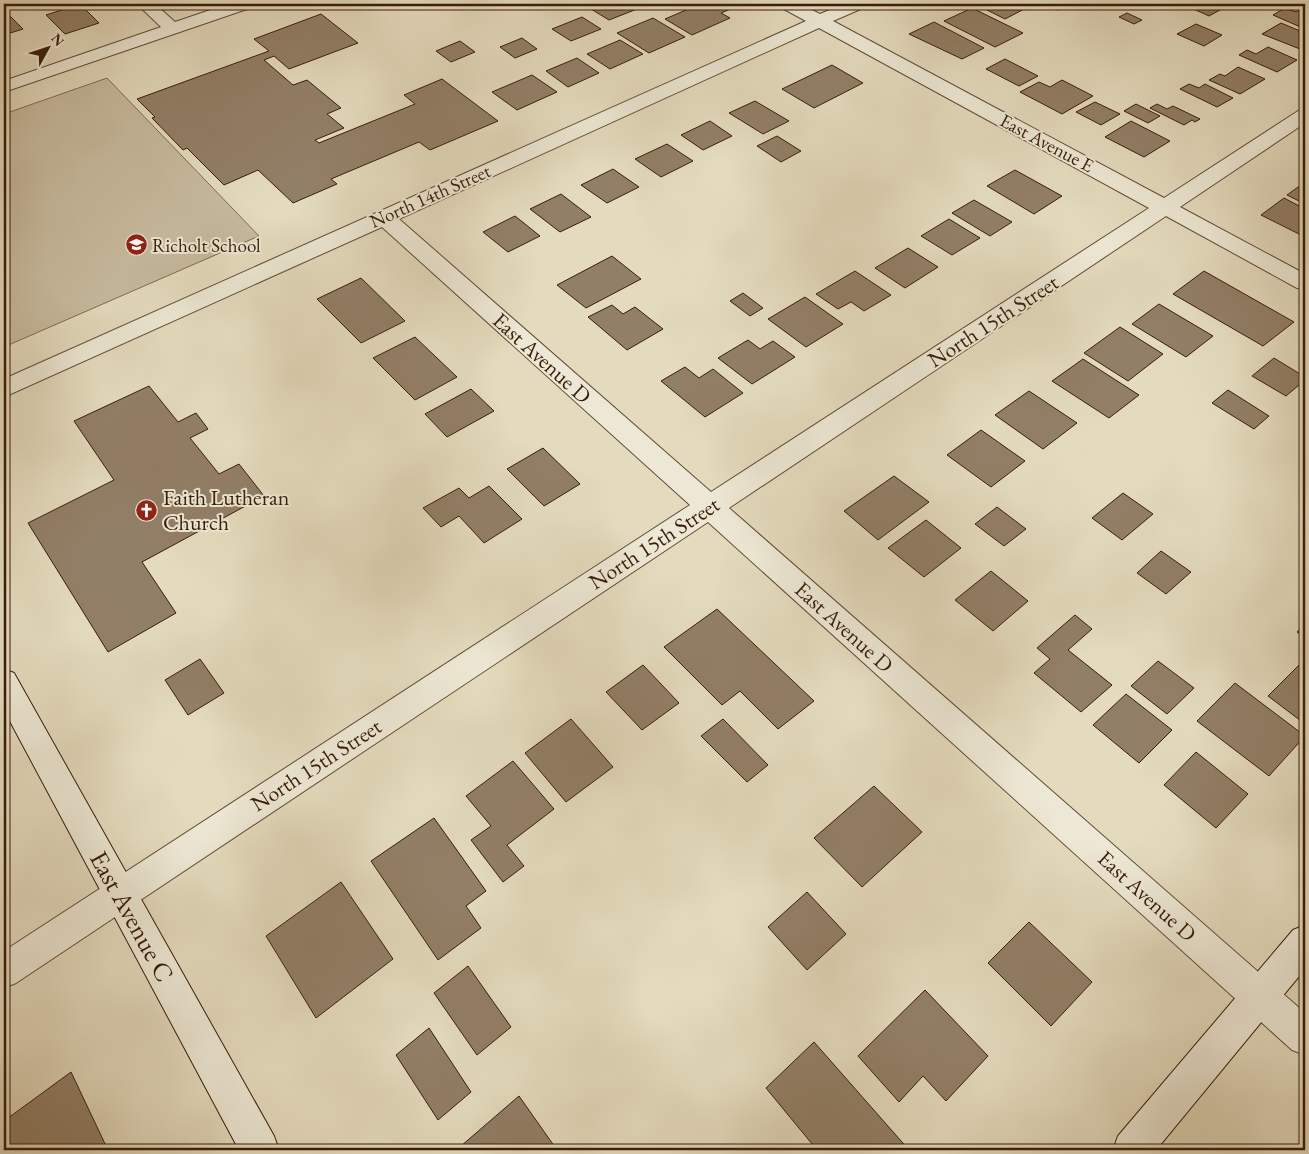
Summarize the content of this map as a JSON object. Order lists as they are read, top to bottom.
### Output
{
  "streets": {
    "street": [
      "East Avenue E",
      "North 14th Street",
      "North 15th Street",
      "East Avenue D",
      "East Avenue C"
    ]
  },
  "crossings": [
    ["East Avenue E", "North 14th Street"],
    ["East Avenue E", "North 15th Street"],
    ["North 14th Street", "East Avenue D"],
    ["North 15th Street", "East Avenue D"],
    ["North 15th Street", "East Avenue C"]
  ],
  "places": {
    "school or university": ["Richolt School"],
    "church": ["Faith Lutheran Church"]
  },
  "north": "top right"
}
